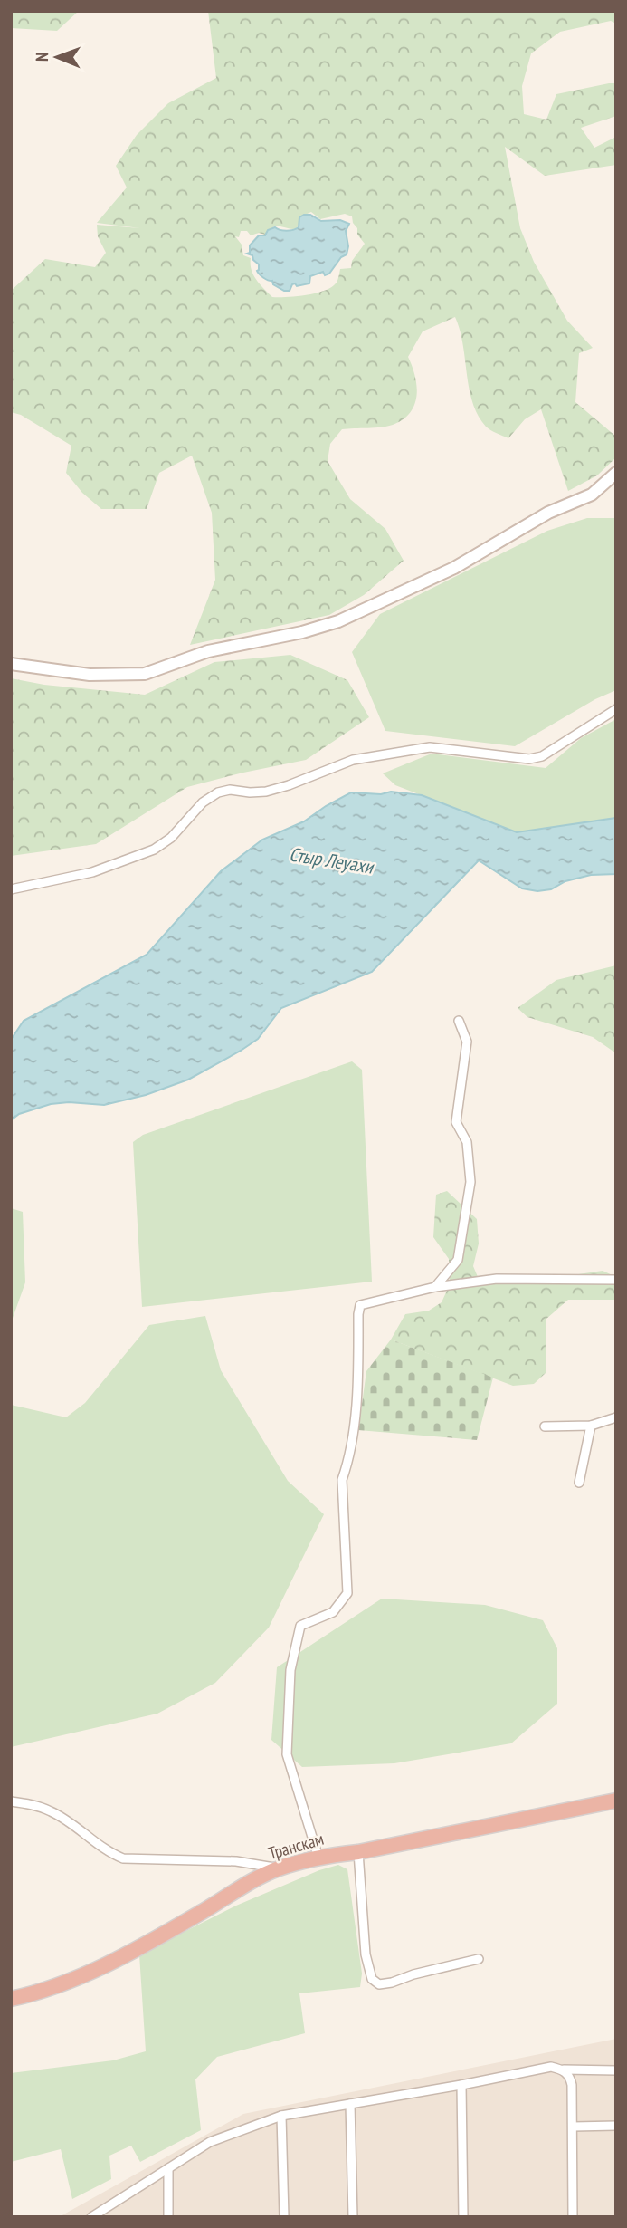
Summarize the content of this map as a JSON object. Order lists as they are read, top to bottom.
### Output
{
  "streets": {
    "highway": ["Транскам"]
  },
  "water": ["Стыр Леуахи"],
  "north": "left"
}
